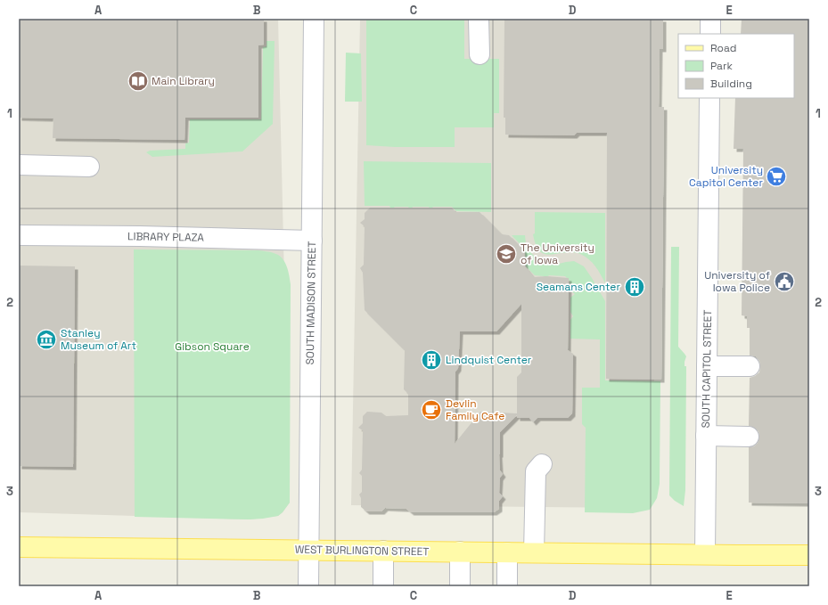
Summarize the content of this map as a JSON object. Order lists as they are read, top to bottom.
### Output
{
  "streets": {
    "main road": ["WEST BURLINGTON STREET"],
    "street": ["LIBRARY PLAZA", "SOUTH MADISON STREET", "SOUTH CAPITOL STREET"]
  },
  "crossings": [
    ["LIBRARY PLAZA", "SOUTH MADISON STREET"],
    ["SOUTH MADISON STREET", "WEST BURLINGTON STREET"],
    ["SOUTH CAPITOL STREET", "WEST BURLINGTON STREET"]
  ],
  "parks": ["Gibson Square"],
  "places": {
    "library": ["Main Library"],
    "supermarket": ["University Capitol Center"],
    "school or university": ["The University of Iowa"],
    "public building": ["University of Iowa Police"],
    "building": ["Seamans Center", "Lindquist Center"],
    "museum": ["Stanley Museum of Art"],
    "cafe": ["Devlin Family Cafe"]
  },
  "legend": ["Road", "Park", "Building"],
  "grid": {
    "columns": [
      "A",
      "B",
      "C",
      "D",
      "E"
    ],
    "rows": ["1", "2", "3"]
  }
}
